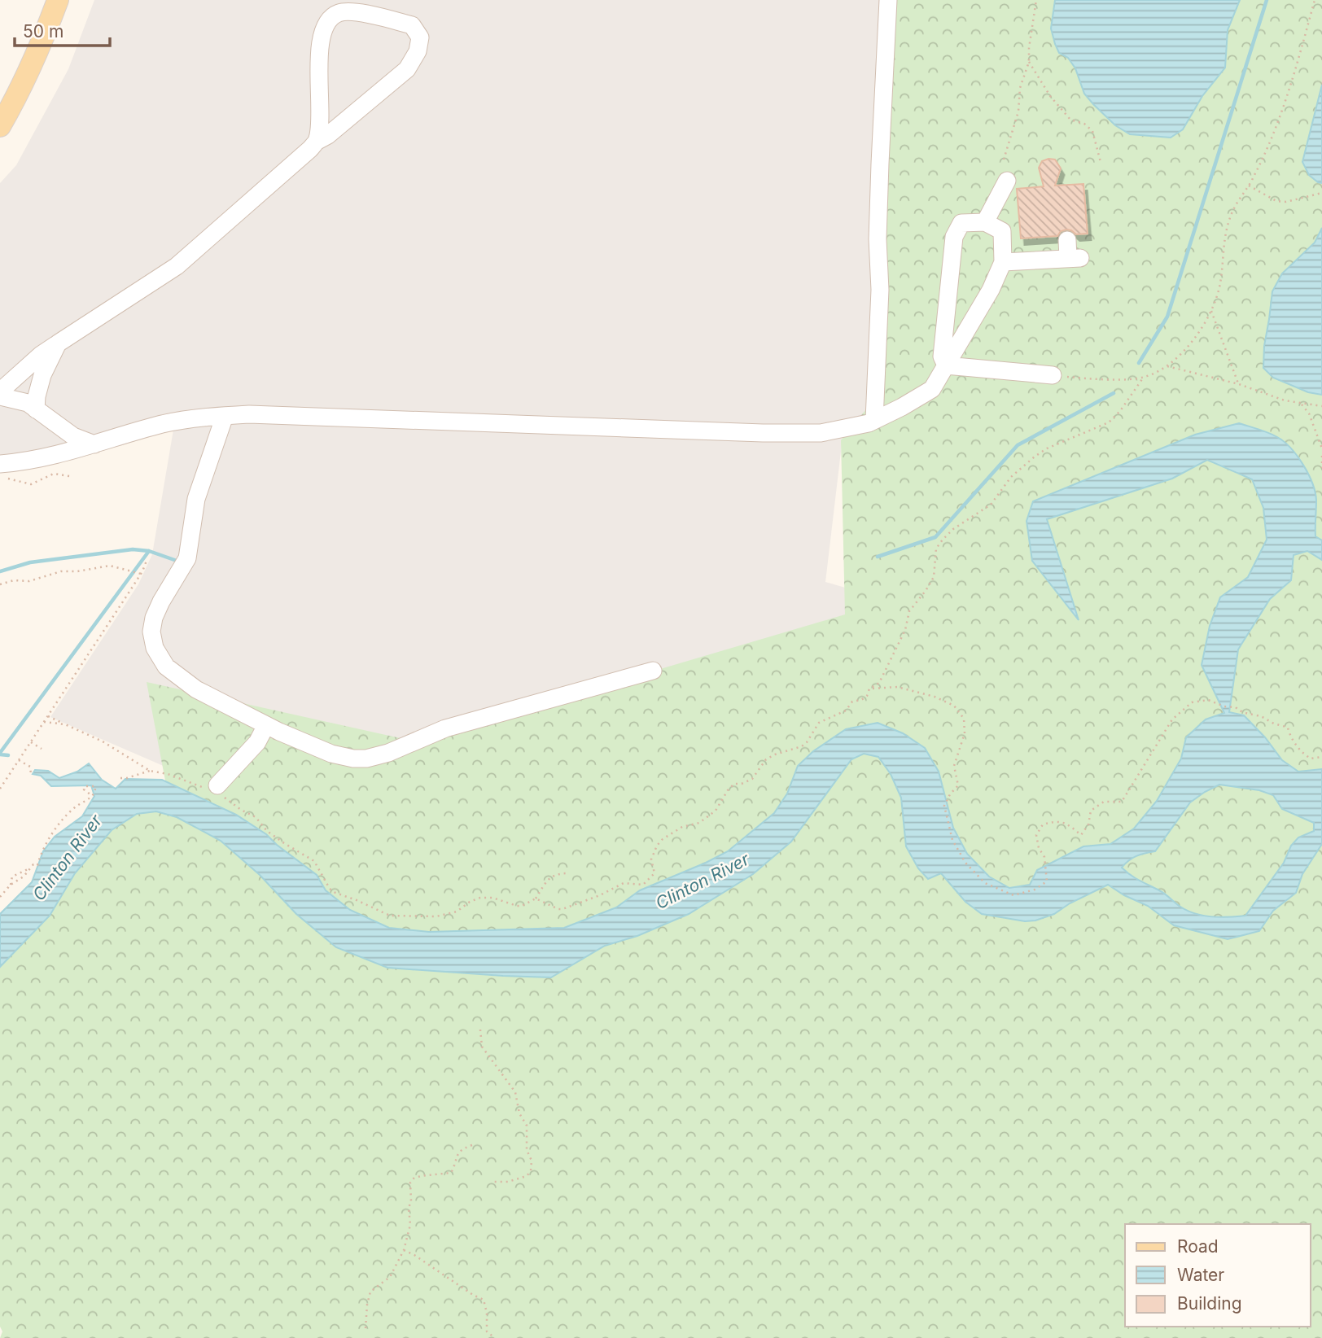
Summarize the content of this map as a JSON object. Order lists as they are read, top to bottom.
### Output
{
  "water": ["Clinton River"],
  "legend": ["Road", "Water", "Building"],
  "scale_bar": "50 m"
}
